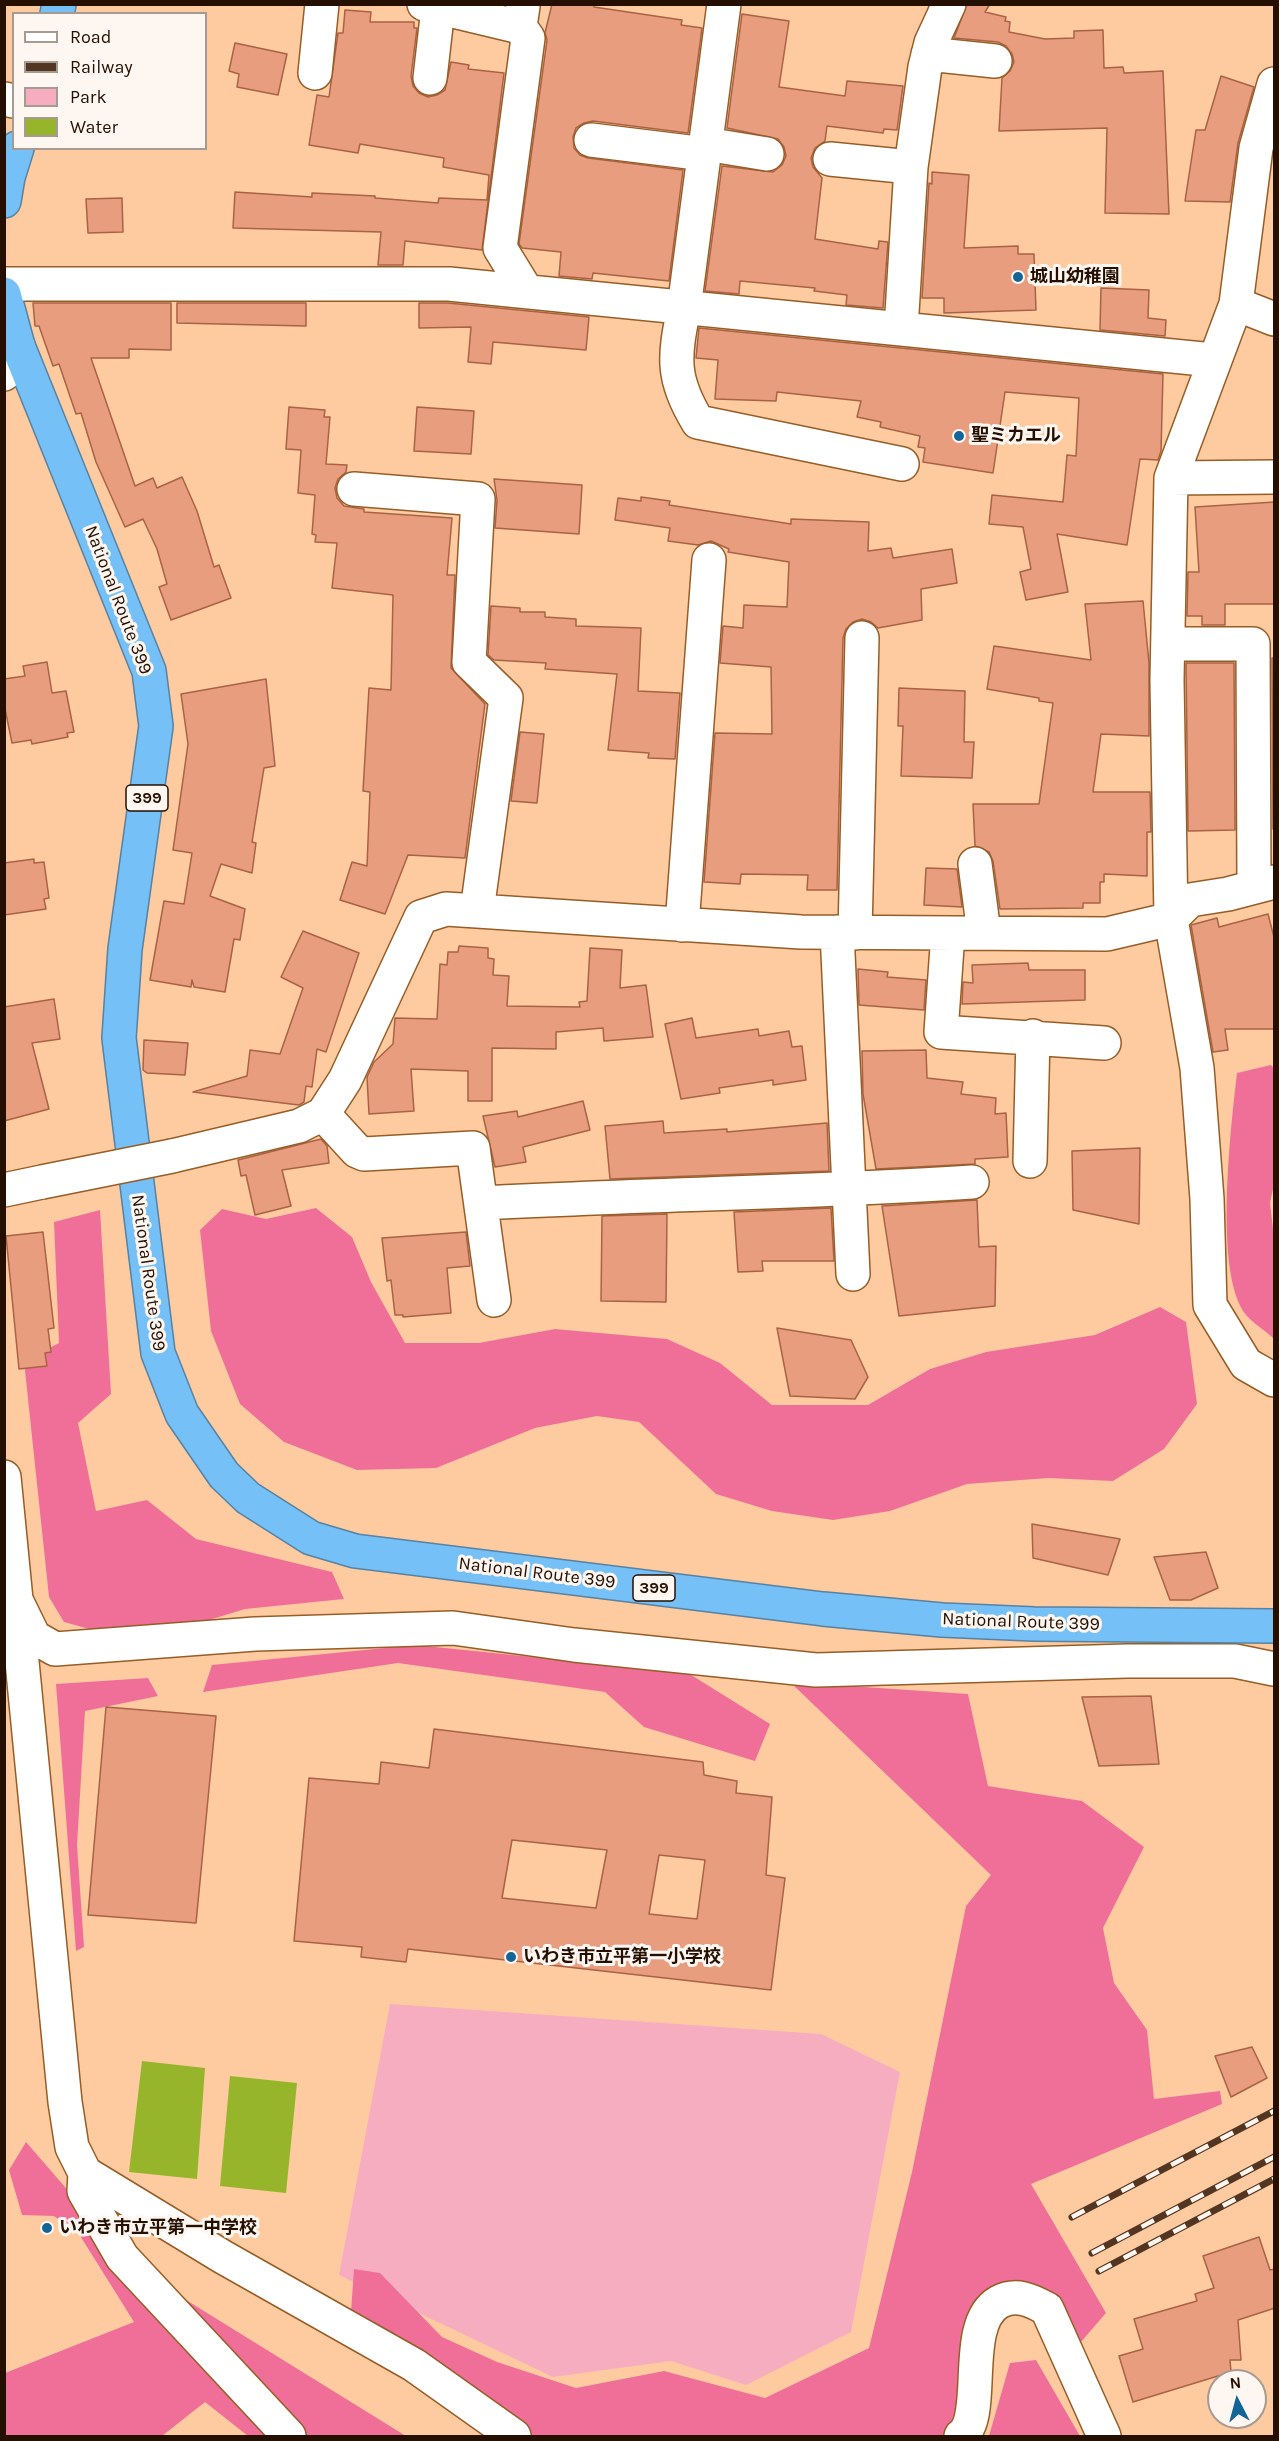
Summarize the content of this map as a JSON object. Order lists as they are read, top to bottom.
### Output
{
  "streets": {
    "highway": ["National Route 399", "399"]
  },
  "places": [
    "城山幼稚園",
    "聖ミカエル",
    "いわき市立平第一小学校",
    "いわき市立平第一中学校"
  ],
  "legend": [
    "Road",
    "Railway",
    "Park",
    "Water"
  ],
  "north": "top"
}
